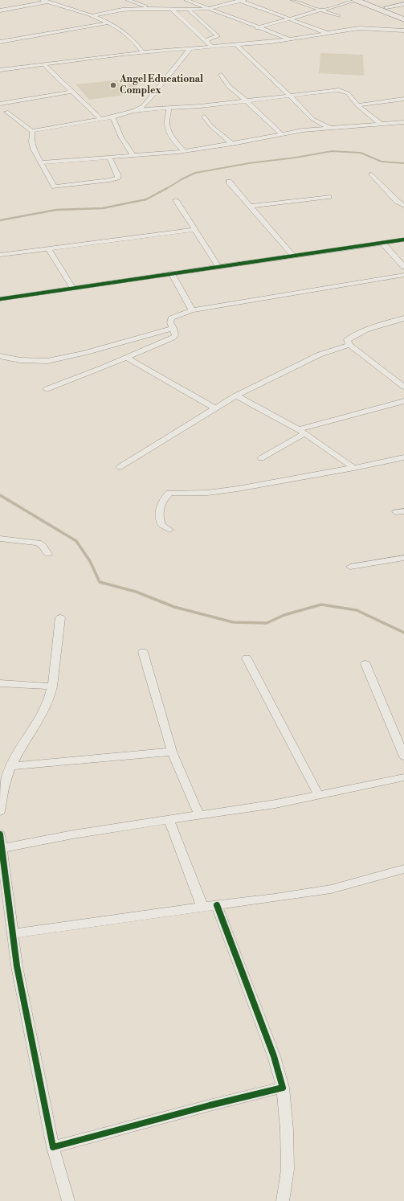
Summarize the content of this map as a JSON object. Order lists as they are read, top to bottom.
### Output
{
  "places": ["Angel Educational Complex"]
}
